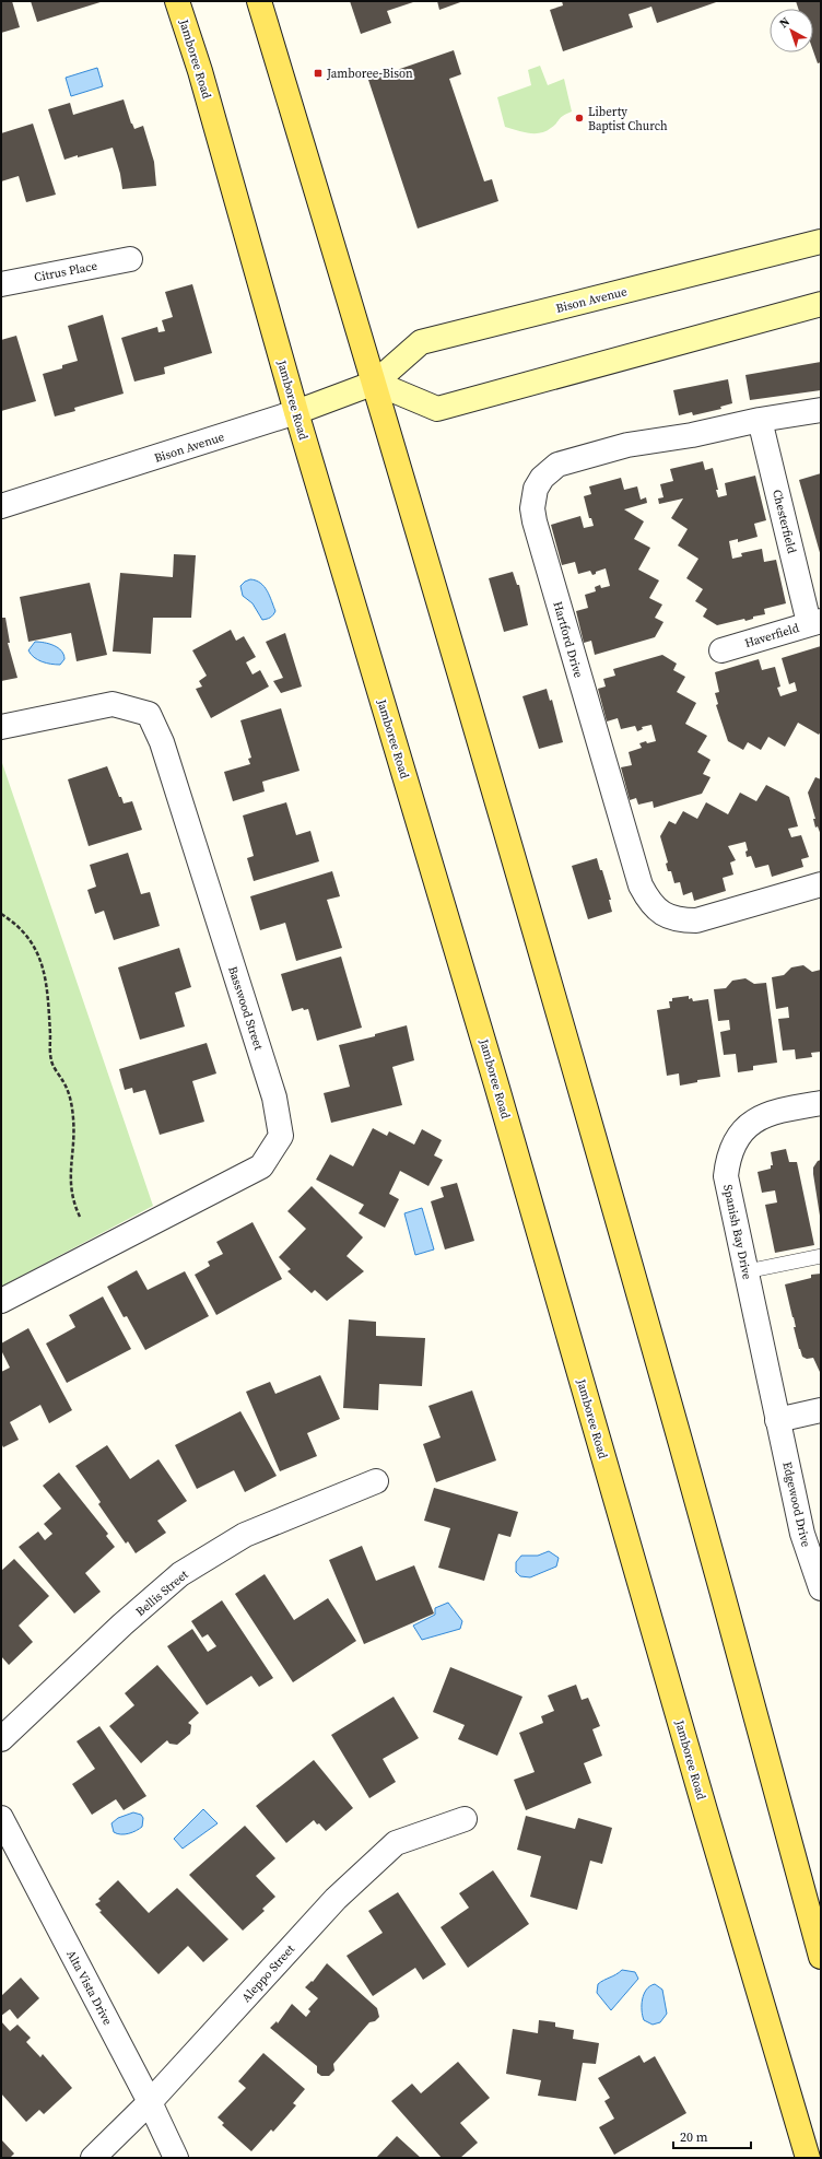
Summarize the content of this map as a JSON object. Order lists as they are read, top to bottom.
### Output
{
  "streets": {
    "main road": ["Jamboree Road", "Bison Avenue"],
    "street": [
      "Citrus Place",
      "Chesterfield",
      "Haverfield",
      "Hartford Drive",
      "Basswood Street",
      "Spanish Bay Drive",
      "Edgewood Drive",
      "Bellis Street",
      "Aleppo Street",
      "Alta Vista Drive"
    ]
  },
  "crossings": [
    ["Jamboree Road", "Bison Avenue"],
    ["Chesterfield", "Haverfield"],
    ["Chesterfield", "Hartford Drive"],
    ["Spanish Bay Drive", "Edgewood Drive"],
    ["Aleppo Street", "Alta Vista Drive"]
  ],
  "places": {
    "transit": ["Jamboree-Bison"],
    "other": ["Liberty Baptist Church"]
  },
  "scale_bar": "20 m",
  "north": "top left"
}
